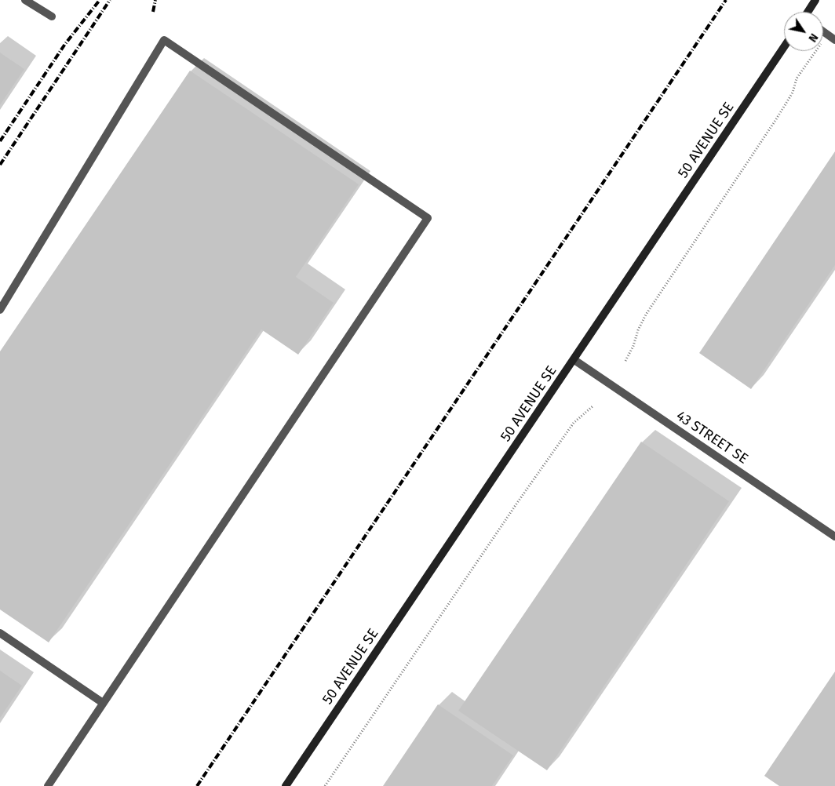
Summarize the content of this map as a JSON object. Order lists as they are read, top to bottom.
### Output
{
  "streets": {
    "street": ["50 AVENUE SE", "43 STREET SE"]
  },
  "crossings": [
    ["50 AVENUE SE", "43 STREET SE"]
  ],
  "north": "bottom right"
}
